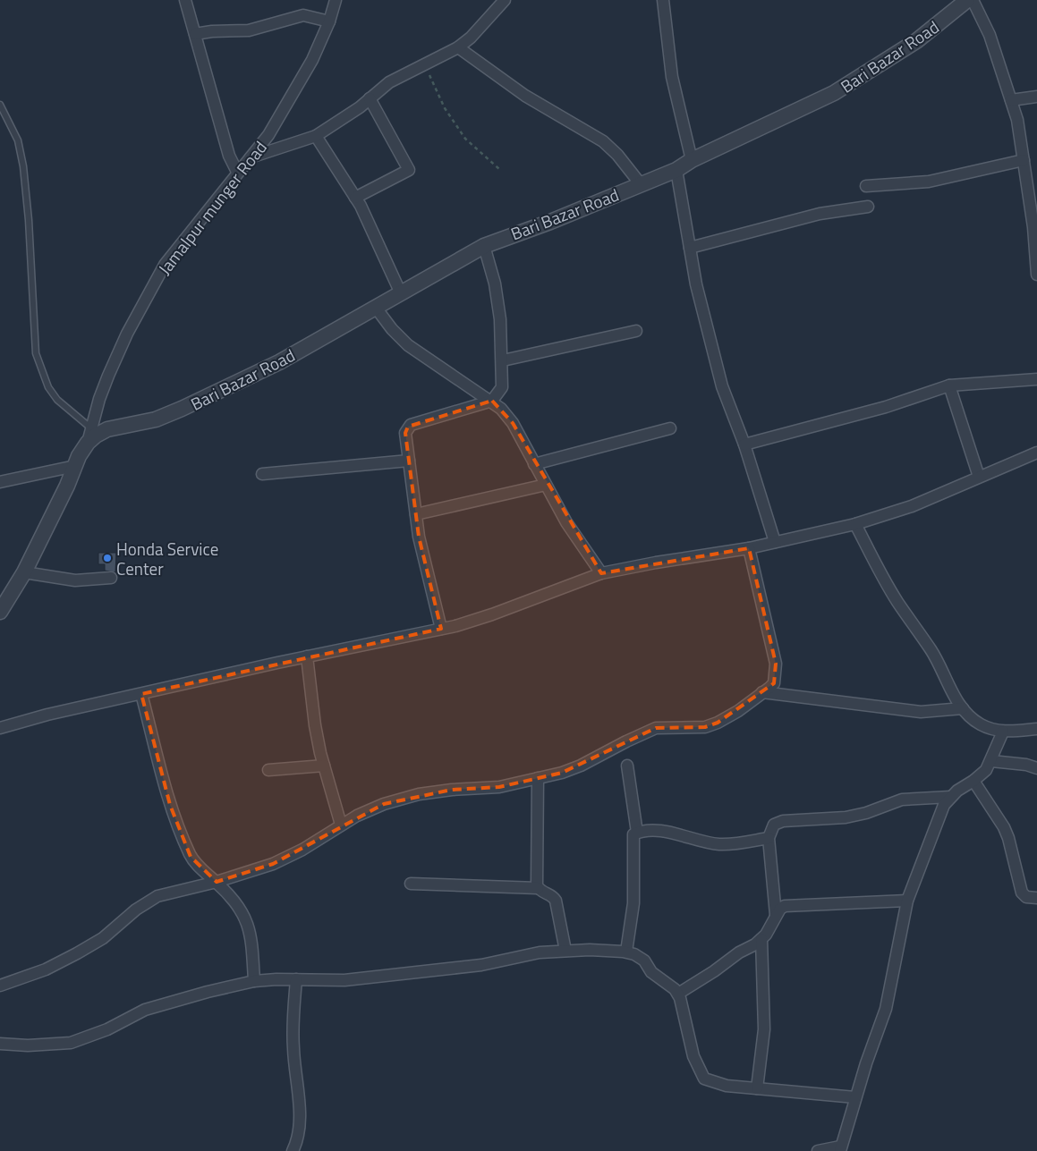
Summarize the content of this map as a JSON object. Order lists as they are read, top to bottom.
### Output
{
  "streets": {
    "street": ["Bari Bazar Road", "Jamalpur munger Road"]
  },
  "crossings": [
    ["Bari Bazar Road", "Jamalpur munger Road"]
  ],
  "places": ["Honda Service Center"]
}
